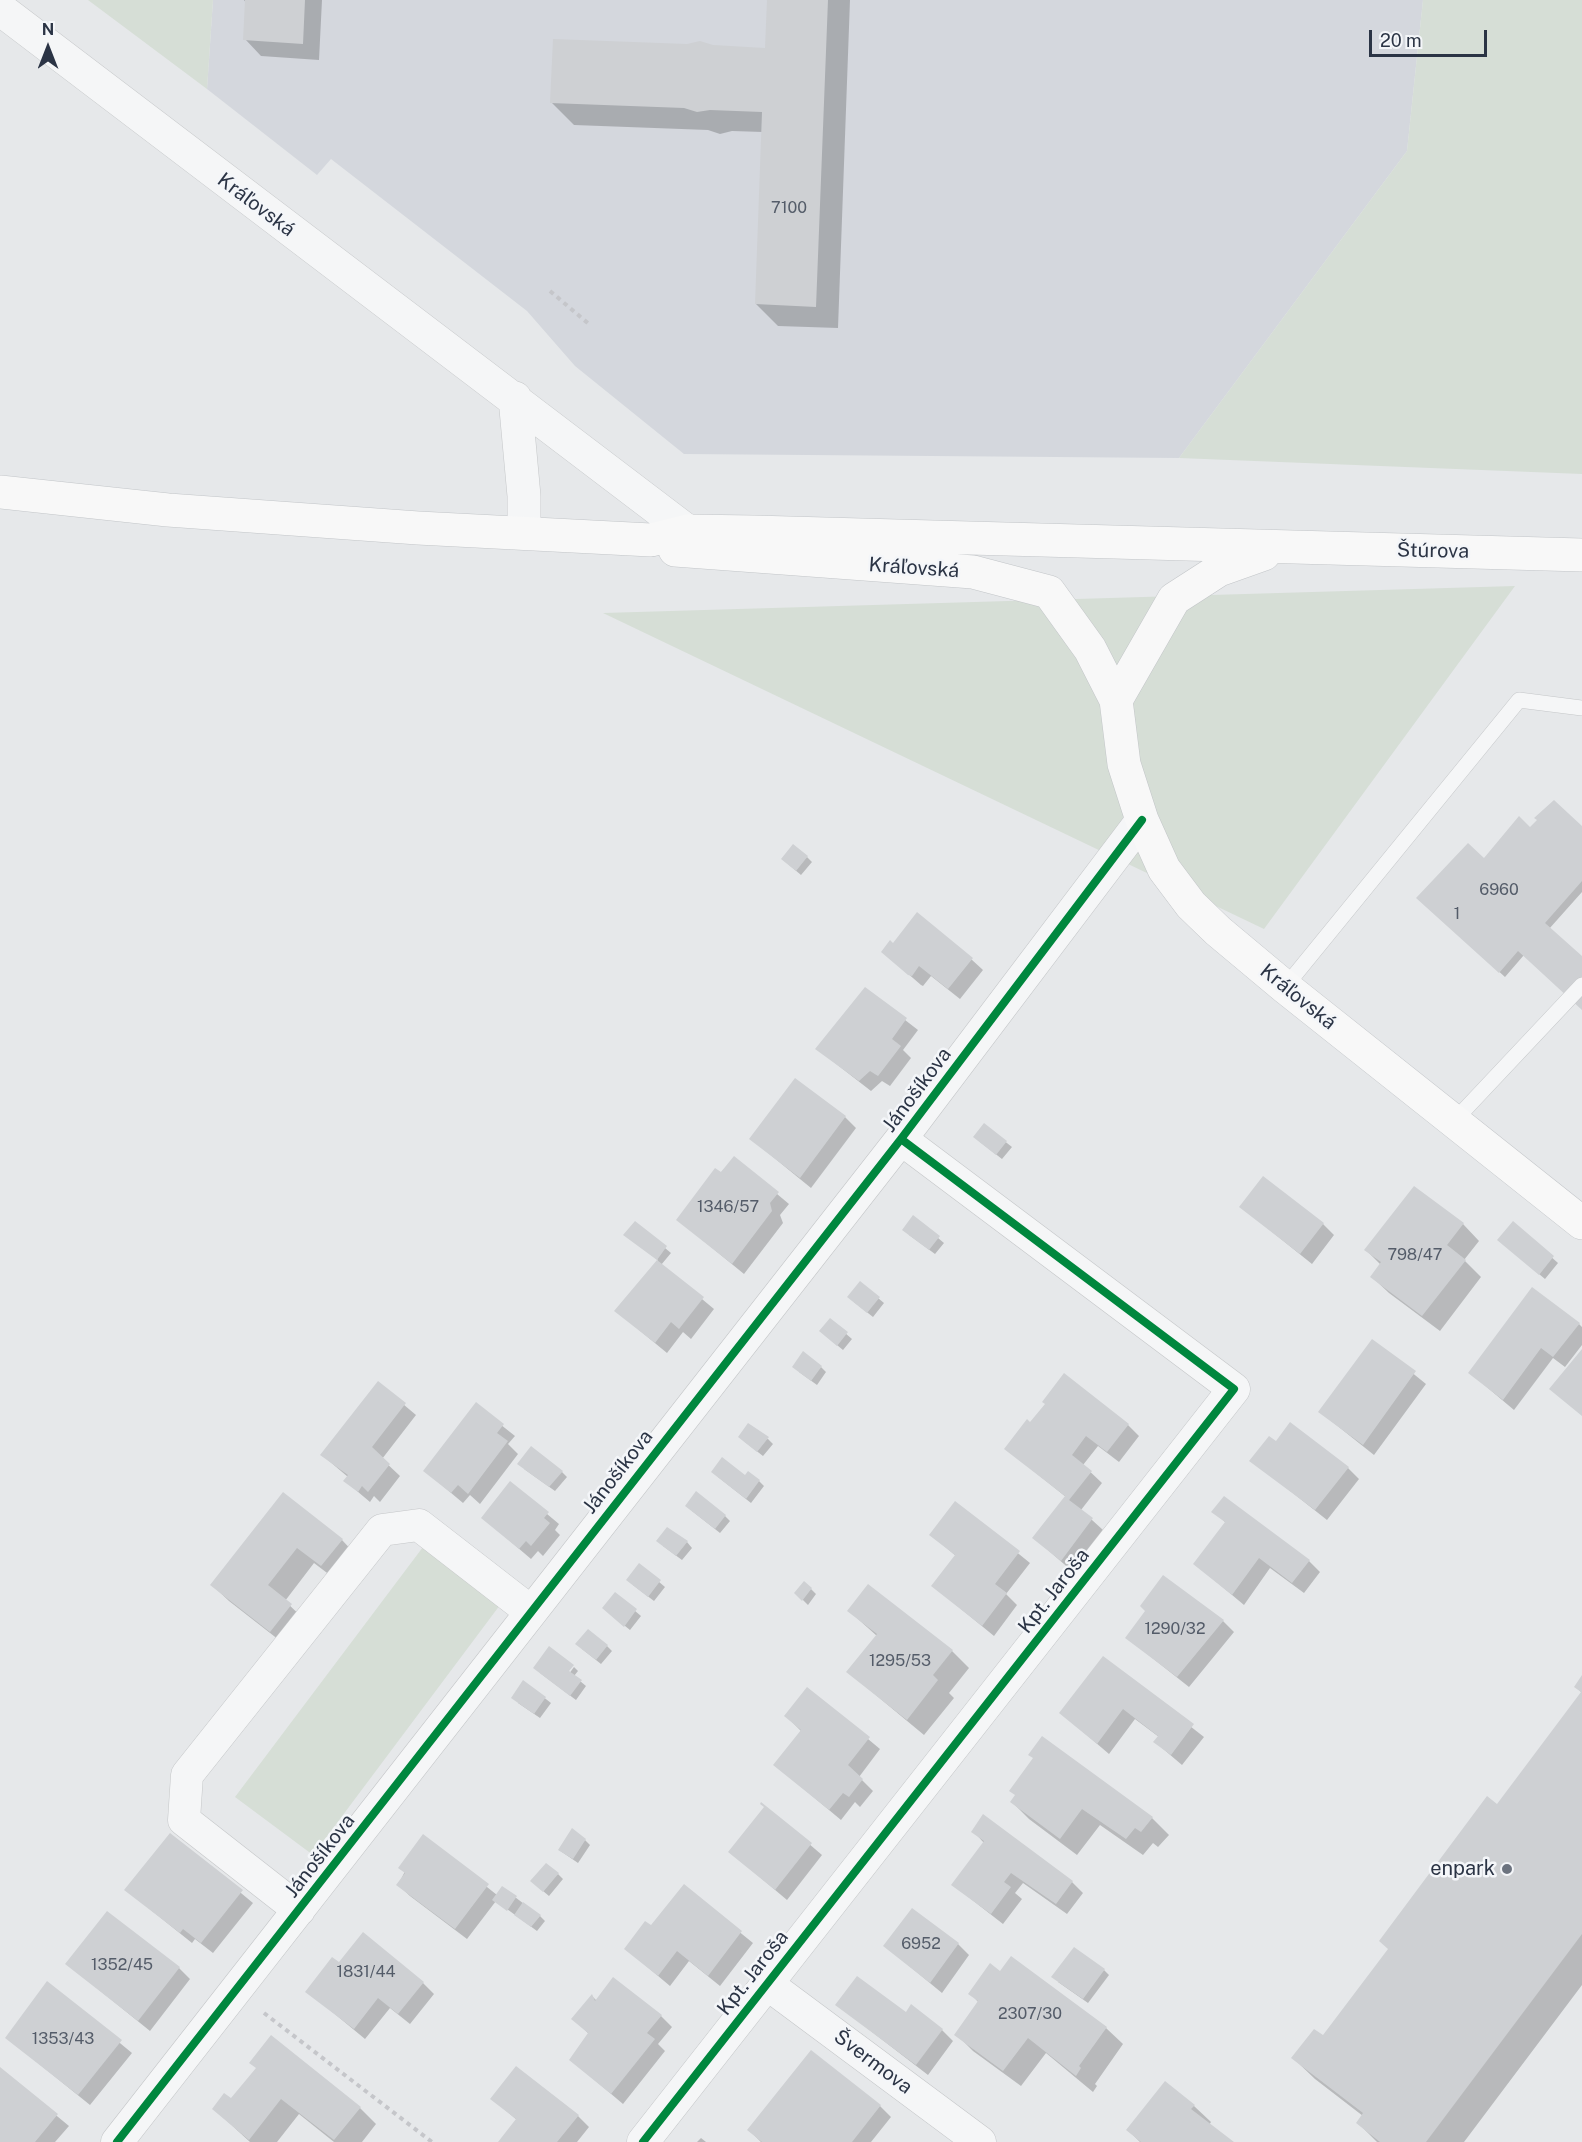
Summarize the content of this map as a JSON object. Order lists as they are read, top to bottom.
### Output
{
  "streets": {
    "main road": ["Kráľovská", "Štúrova"],
    "street": ["Jánošíkova", "Kpt. Jaroša", "Švermova"]
  },
  "crossings": [
    ["Kráľovská", "Štúrova"],
    ["Kráľovská", "Jánošíkova"],
    ["Jánošíkova", "Kpt. Jaroša"],
    ["Kpt. Jaroša", "Švermova"]
  ],
  "places": ["enpark"],
  "house_numbers": [
    "7100",
    "6960",
    "1",
    "1346/57",
    "798/47",
    "1290/32",
    "1295/53",
    "6952",
    "1352/45",
    "1831/44",
    "2307/30",
    "1353/43"
  ],
  "scale_bar": "20 m",
  "north": "top"
}
